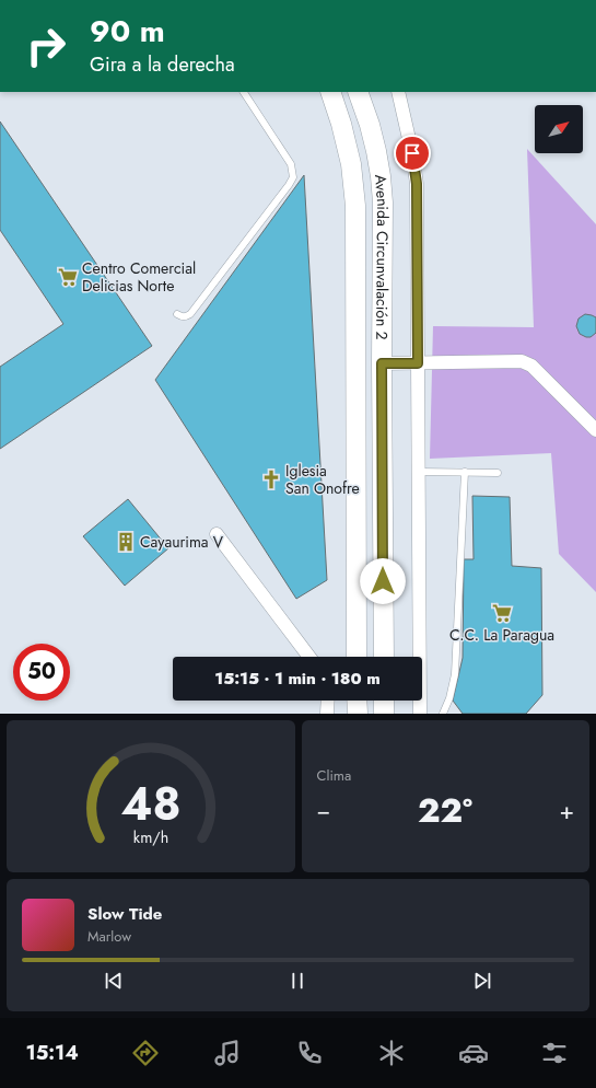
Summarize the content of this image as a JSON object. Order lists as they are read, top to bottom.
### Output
{
  "streets": {
    "main road": ["Avenida Circunvalación 2"]
  },
  "places": {
    "supermarket": ["Centro Comercial Delicias Norte", "C.C. La Paragua"],
    "church": ["Iglesia San Onofre"],
    "building": ["Cayaurima V"]
  },
  "north": "top right",
  "page": {
    "turn": ["90 m", "Gira a la derecha"],
    "limit": "50",
    "trip": "15:15 · 1 min · 180 m",
    "tile": "Clima",
    "heat": ["−", "22°", "+"],
    "song": ["Slow Tide", "Marlow"],
    "tabs": "15:14",
    "gauge": ["48", "km/h"]
  }
}
